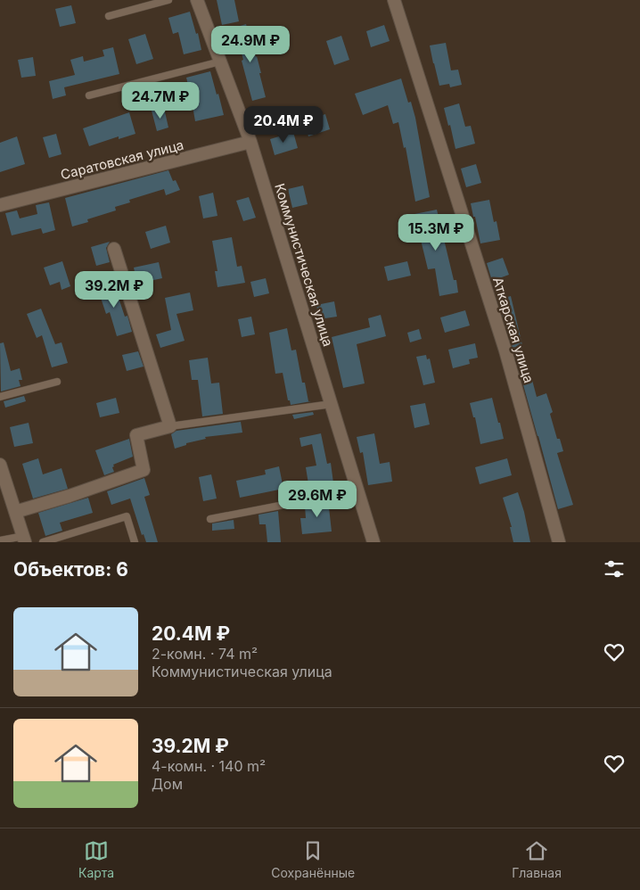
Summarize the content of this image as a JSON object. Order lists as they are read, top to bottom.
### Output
{
  "streets": {
    "street": ["Саратовская улица", "Коммунистическая улица", "Аткарская улица"]
  },
  "crossings": [
    ["Саратовская улица", "Коммунистическая улица"]
  ],
  "page": {
    "price": [
      "24.9M ₽",
      "24.7M ₽",
      "20.4M ₽",
      "15.3M ₽",
      "39.2M ₽",
      "29.6M ₽"
    ],
    "heading": "Объектов: 6",
    "list": [
      {
        "name": "20.4M ₽",
        "note": "2-комн. · 74 m² · Коммунистическая улица"
      },
      {
        "name": "39.2M ₽",
        "note": "4-комн. · 140 m² · Дом"
      }
    ],
    "tabs": ["Карта", "Сохранённые", "Главная"]
  }
}
